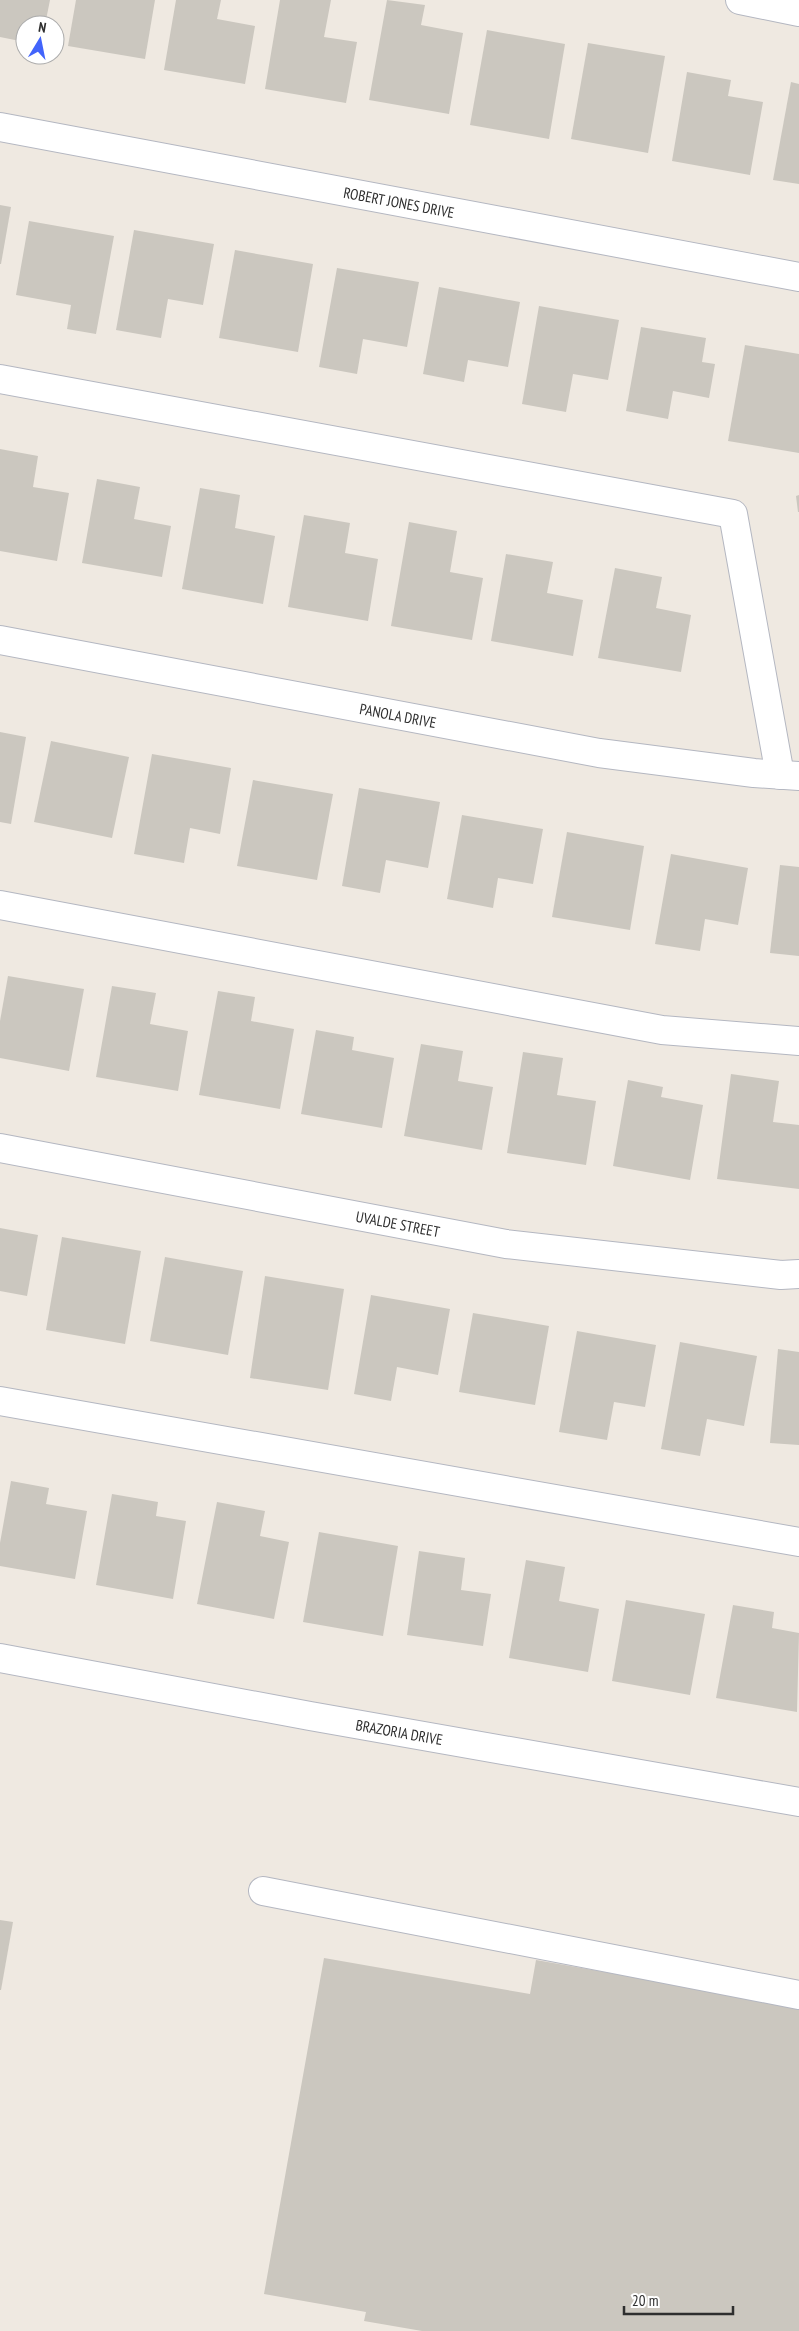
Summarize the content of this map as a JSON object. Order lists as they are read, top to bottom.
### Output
{
  "streets": {
    "street": [
      "ROBERT JONES DRIVE",
      "PANOLA DRIVE",
      "UVALDE STREET",
      "BRAZORIA DRIVE"
    ]
  },
  "scale_bar": "20 m",
  "north": "top"
}
